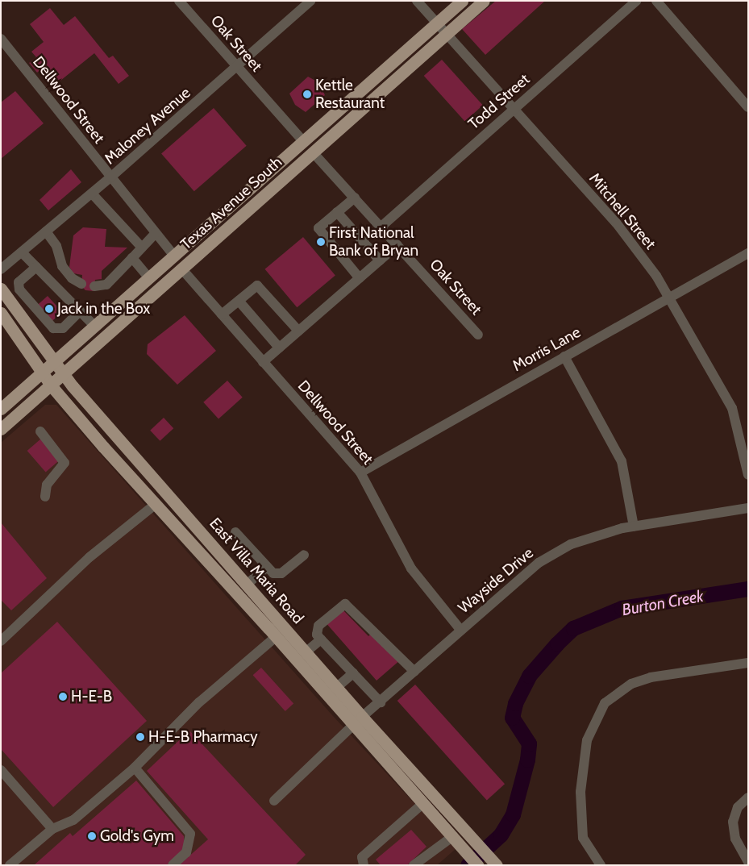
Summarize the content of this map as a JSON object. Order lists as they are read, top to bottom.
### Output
{
  "streets": {
    "main road": ["Texas Avenue South", "East Villa Maria Road"],
    "street": [
      "Oak Street",
      "Dellwood Street",
      "Todd Street",
      "Maloney Avenue",
      "Mitchell Street",
      "Morris Lane",
      "Wayside Drive"
    ]
  },
  "crossings": [
    ["Oak Street", "Todd Street"],
    ["Oak Street", "Maloney Avenue"],
    ["Oak Street", "Texas Avenue South"],
    ["Dellwood Street", "Maloney Avenue"],
    ["Dellwood Street", "Texas Avenue South"],
    ["Dellwood Street", "Morris Lane"],
    ["Dellwood Street", "Wayside Drive"],
    ["Todd Street", "Mitchell Street"],
    ["Texas Avenue South", "Mitchell Street"],
    ["Texas Avenue South", "East Villa Maria Road"],
    ["Mitchell Street", "Morris Lane"],
    ["East Villa Maria Road", "Wayside Drive"]
  ],
  "water": ["Burton Creek"],
  "places": [
    "Kettle Restaurant",
    "First National Bank of Bryan",
    "Jack in the Box",
    "H-E-B",
    "H-E-B Pharmacy",
    "Gold's Gym"
  ]
}
